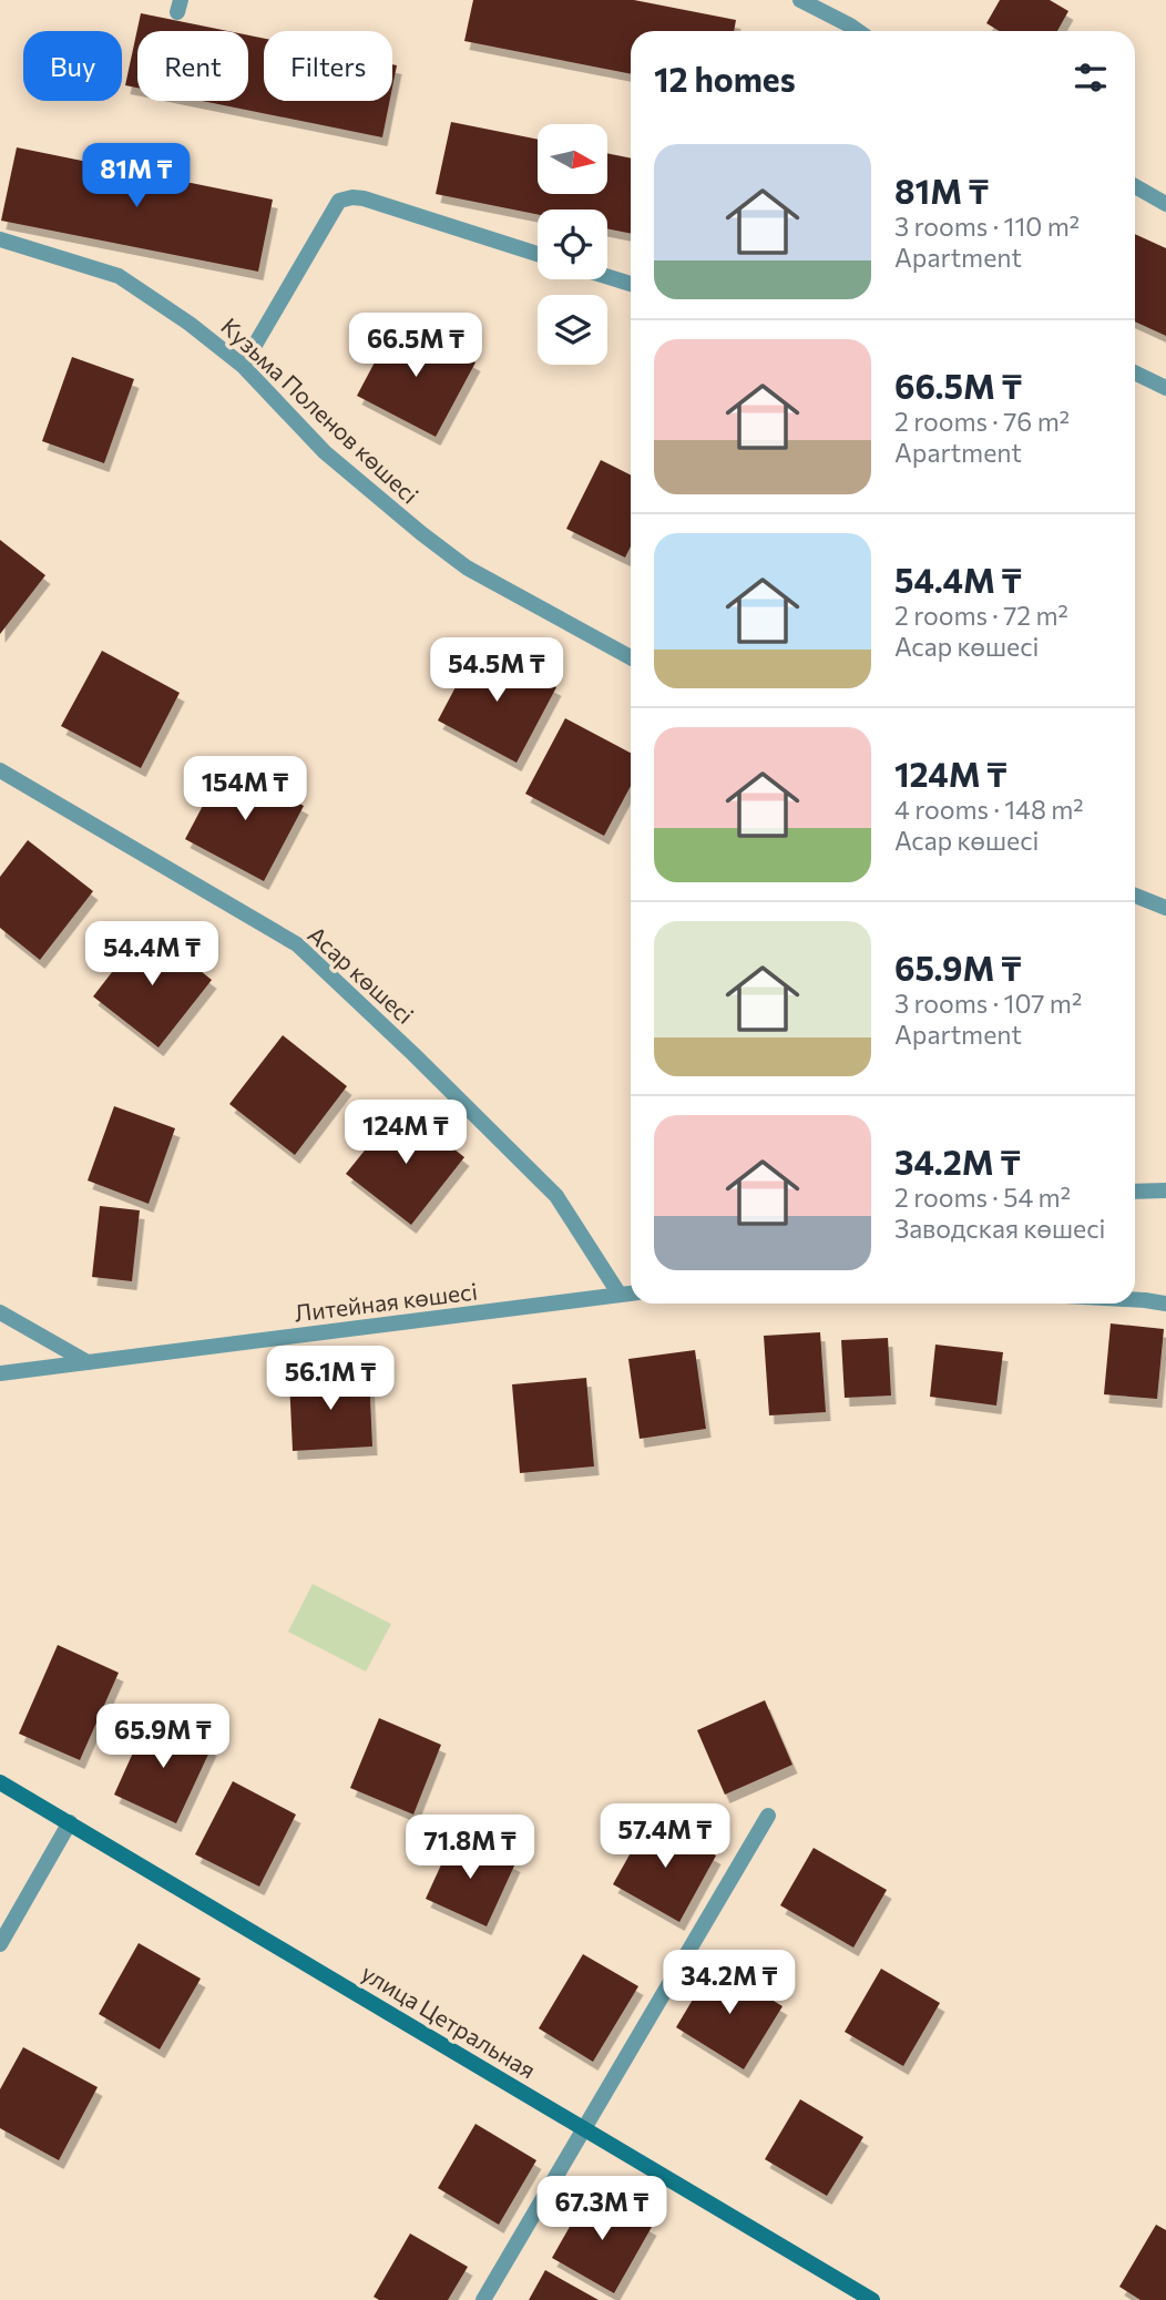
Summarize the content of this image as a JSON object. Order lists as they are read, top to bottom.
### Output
{
  "streets": {
    "street": [
      "Кузьма Поленов көшесі",
      "Асар көшесі",
      "Литейная көшесі",
      "улица Цетральная"
    ]
  },
  "crossings": [
    ["Асар көшесі", "Литейная көшесі"]
  ],
  "north": "right",
  "page": {
    "chip": ["Buy", "Rent", "Filters"],
    "heading": "12 homes",
    "list": [
      {
        "name": "81M ₸",
        "note": "3 rooms · 110 m² · Apartment"
      },
      {
        "name": "66.5M ₸",
        "note": "2 rooms · 76 m² · Apartment"
      },
      {
        "name": "54.4M ₸",
        "note": "2 rooms · 72 m² · Асар көшесі"
      },
      {
        "name": "124M ₸",
        "note": "4 rooms · 148 m² · Асар көшесі"
      },
      {
        "name": "65.9M ₸",
        "note": "3 rooms · 107 m² · Apartment"
      },
      {
        "name": "34.2M ₸",
        "note": "2 rooms · 54 m² · Заводская көшесі"
      }
    ],
    "price": [
      "81M ₸",
      "66.5M ₸",
      "54.5M ₸",
      "154M ₸",
      "54.4M ₸",
      "124M ₸",
      "56.1M ₸",
      "65.9M ₸",
      "57.4M ₸",
      "71.8M ₸",
      "34.2M ₸",
      "67.3M ₸"
    ]
  }
}
